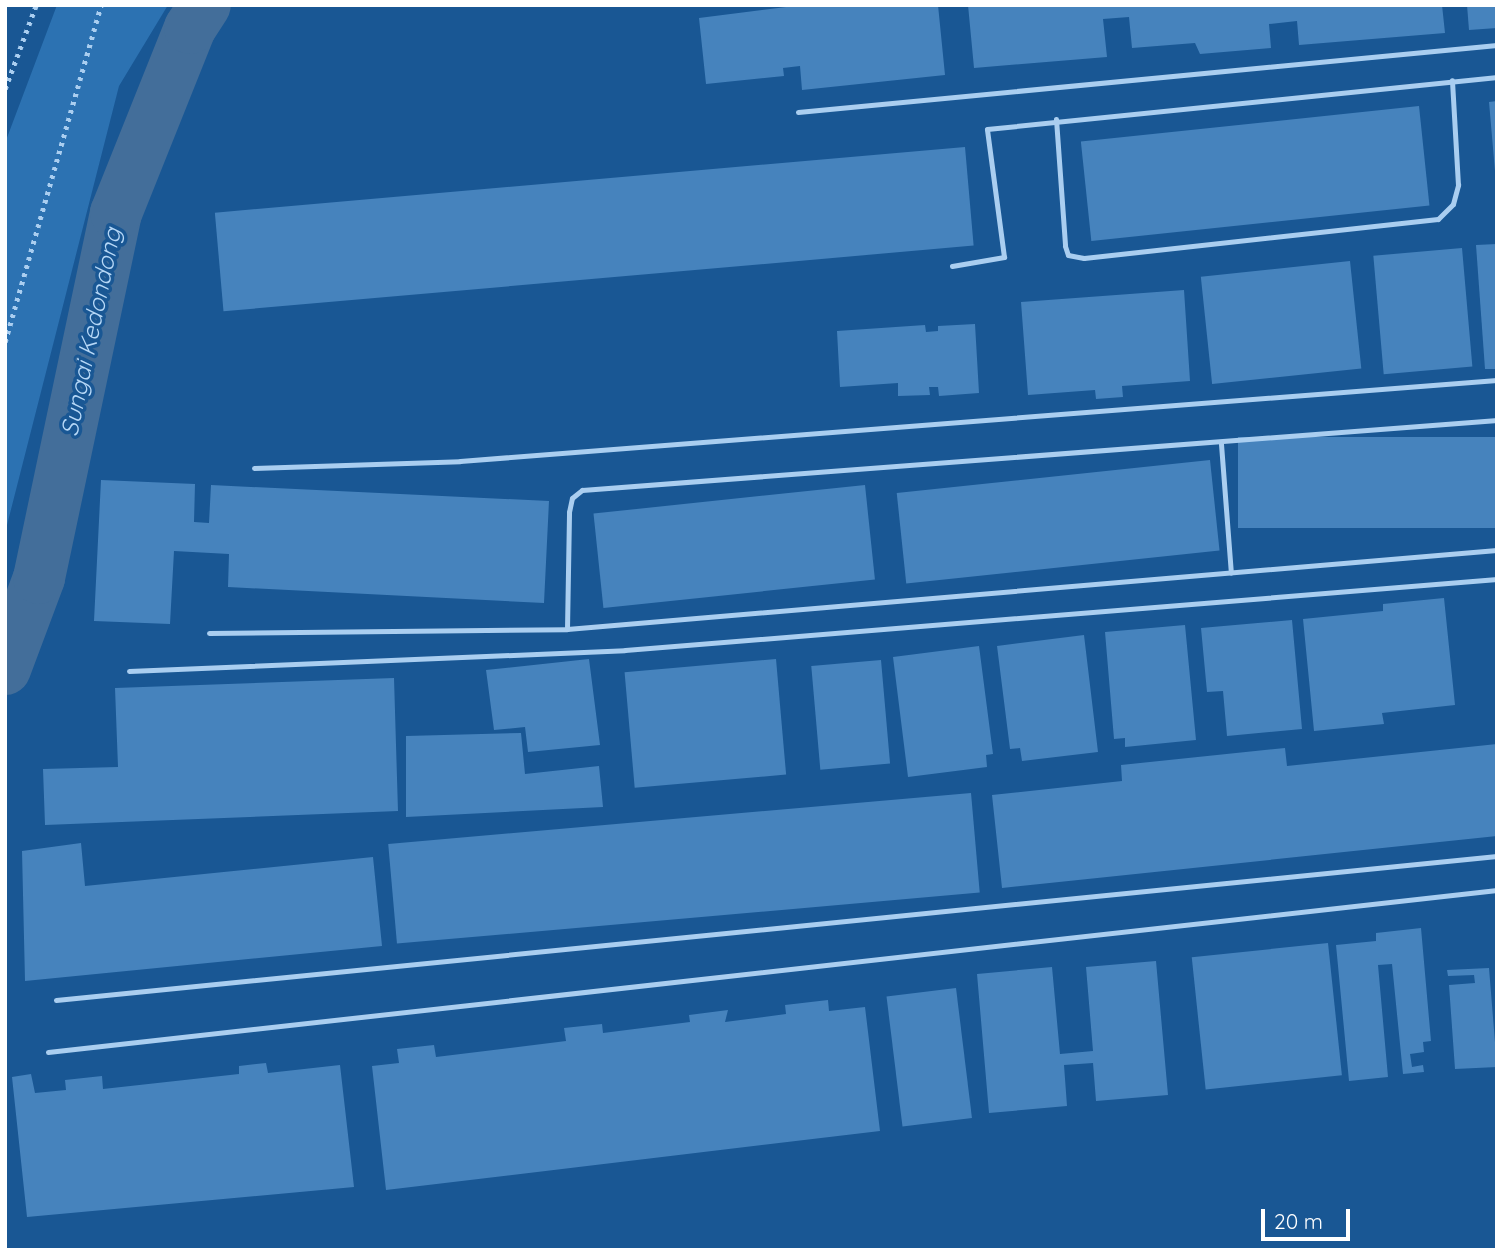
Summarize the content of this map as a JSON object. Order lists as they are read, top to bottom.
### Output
{
  "water": ["Sungai Kedondong"],
  "scale_bar": "20 m"
}
